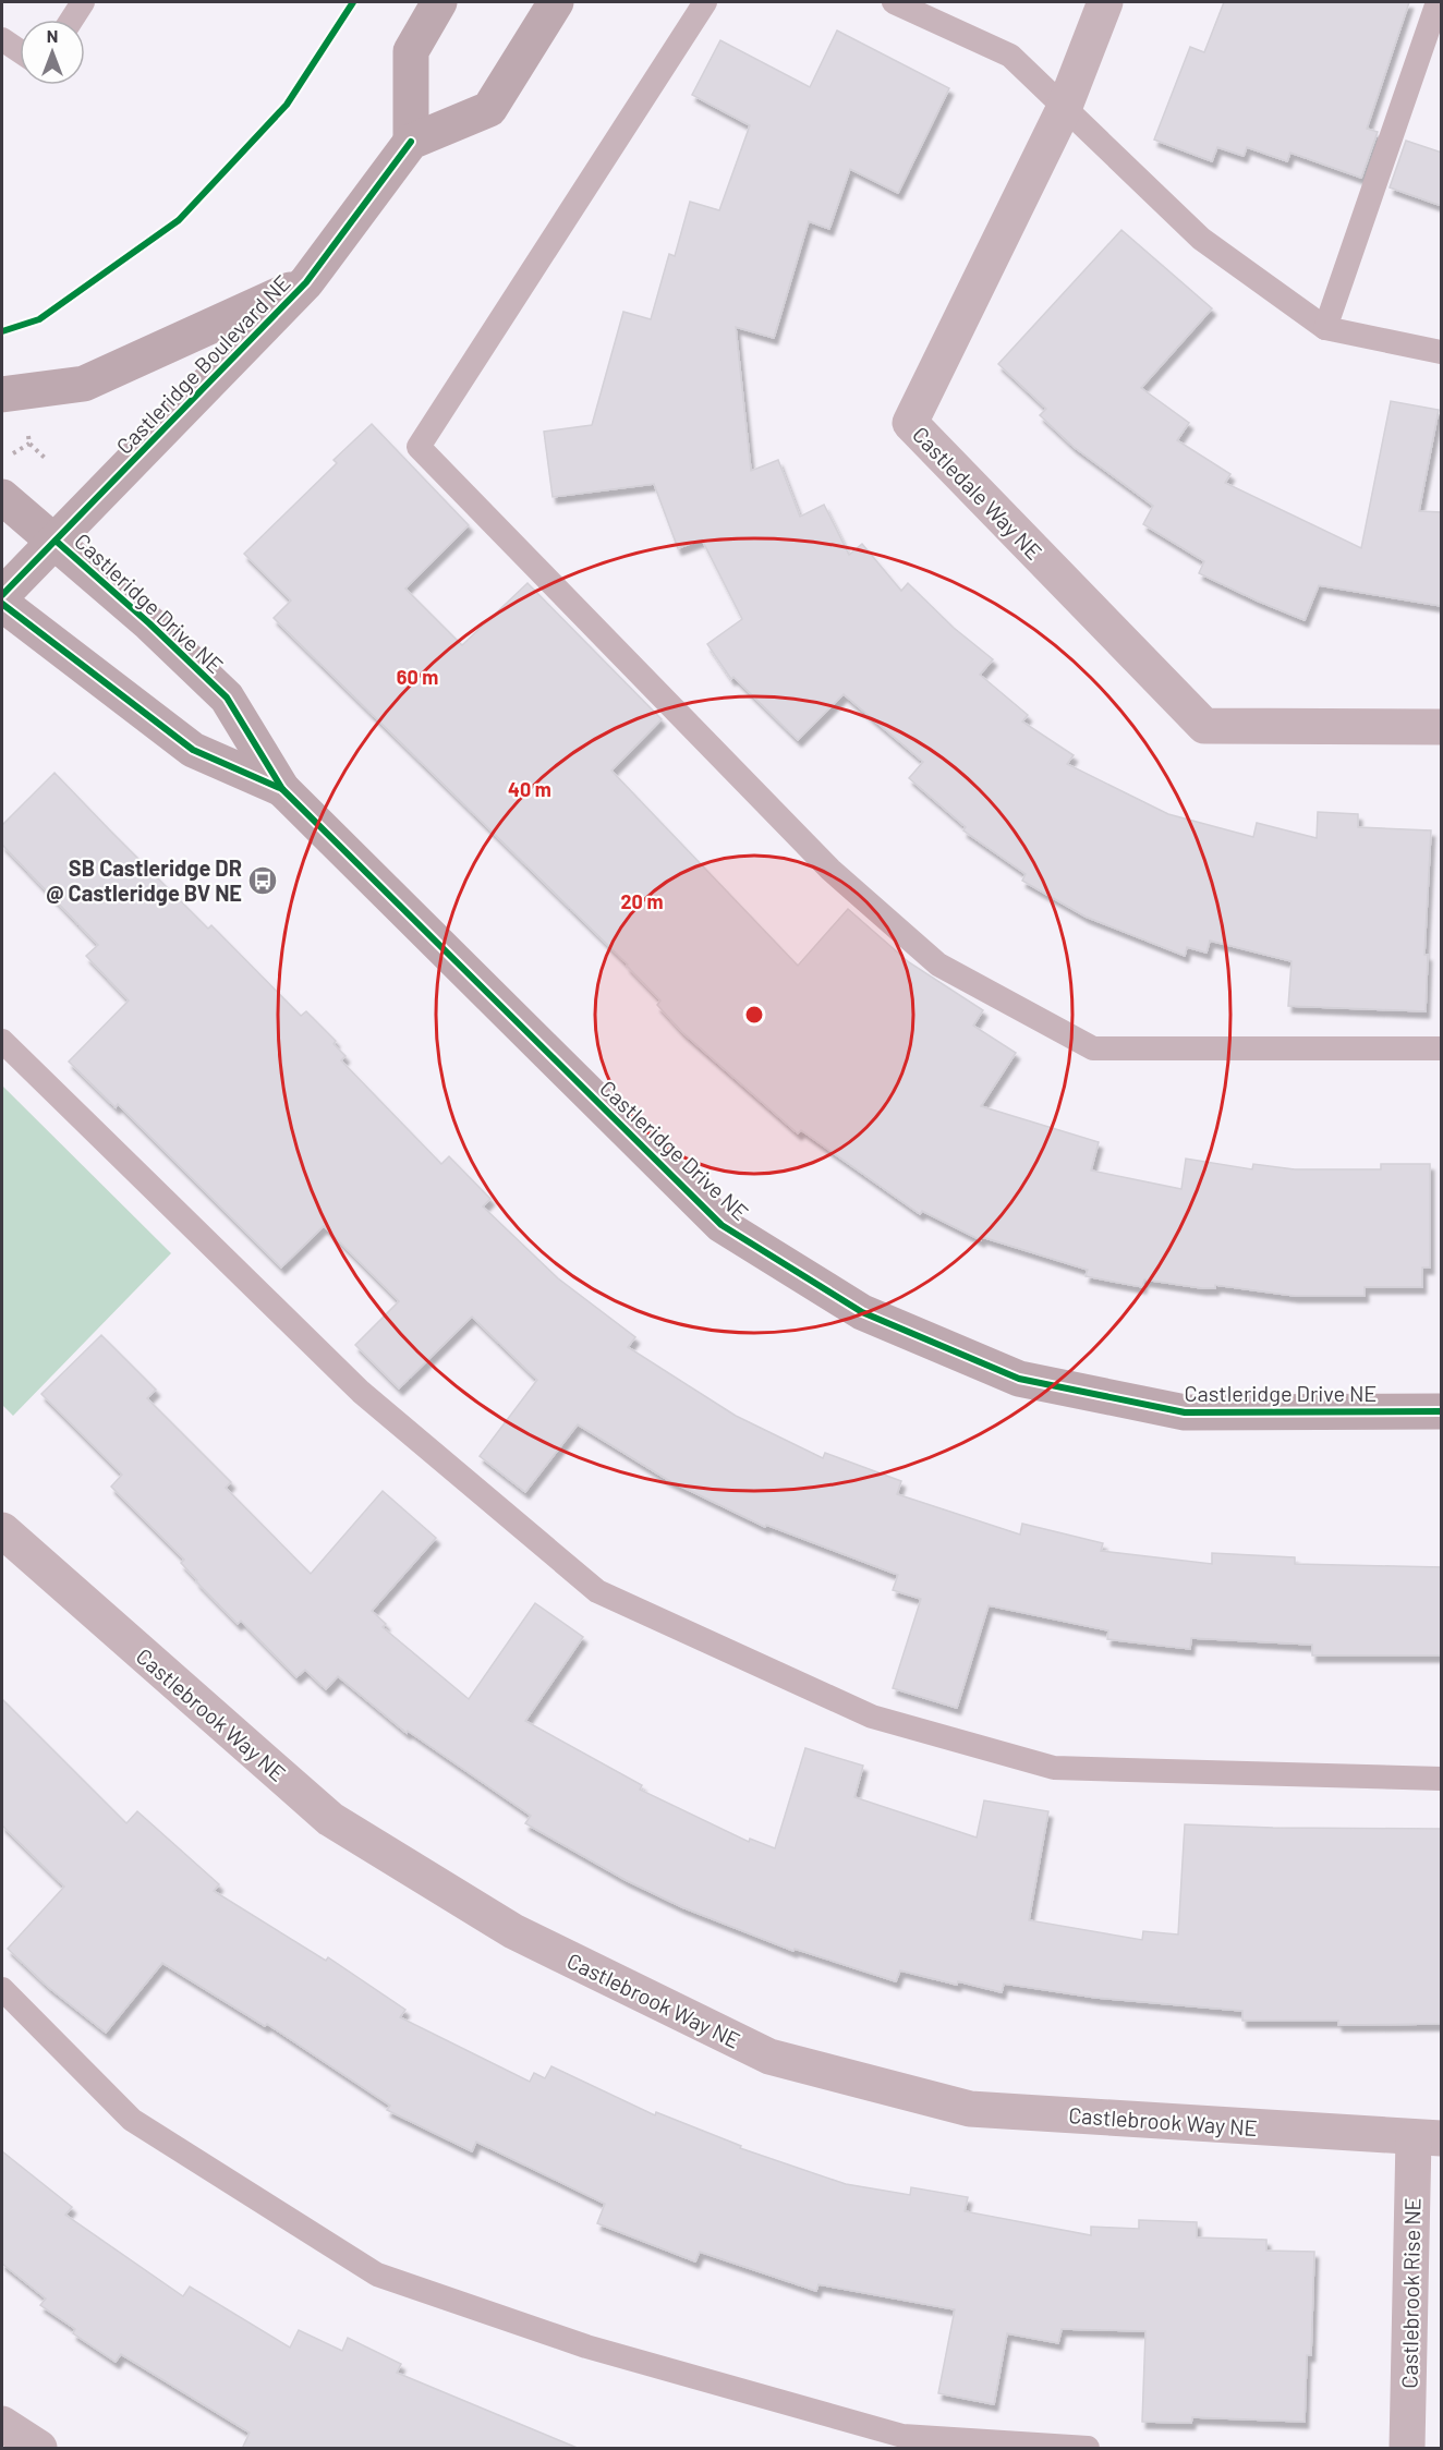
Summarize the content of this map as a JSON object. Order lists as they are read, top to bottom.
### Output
{
  "streets": {
    "street": [
      "Castleridge Boulevard NE",
      "Castledale Way NE",
      "Castleridge Drive NE",
      "Castlebrook Way NE",
      "Castlebrook Rise NE"
    ]
  },
  "crossings": [
    ["Castleridge Boulevard NE", "Castleridge Drive NE"],
    ["Castlebrook Way NE", "Castlebrook Rise NE"]
  ],
  "places": {
    "bus stop": ["SB Castleridge DR @ Castleridge BV NE"]
  },
  "north": "top",
  "rings": ["60 m", "40 m", "20 m"]
}
